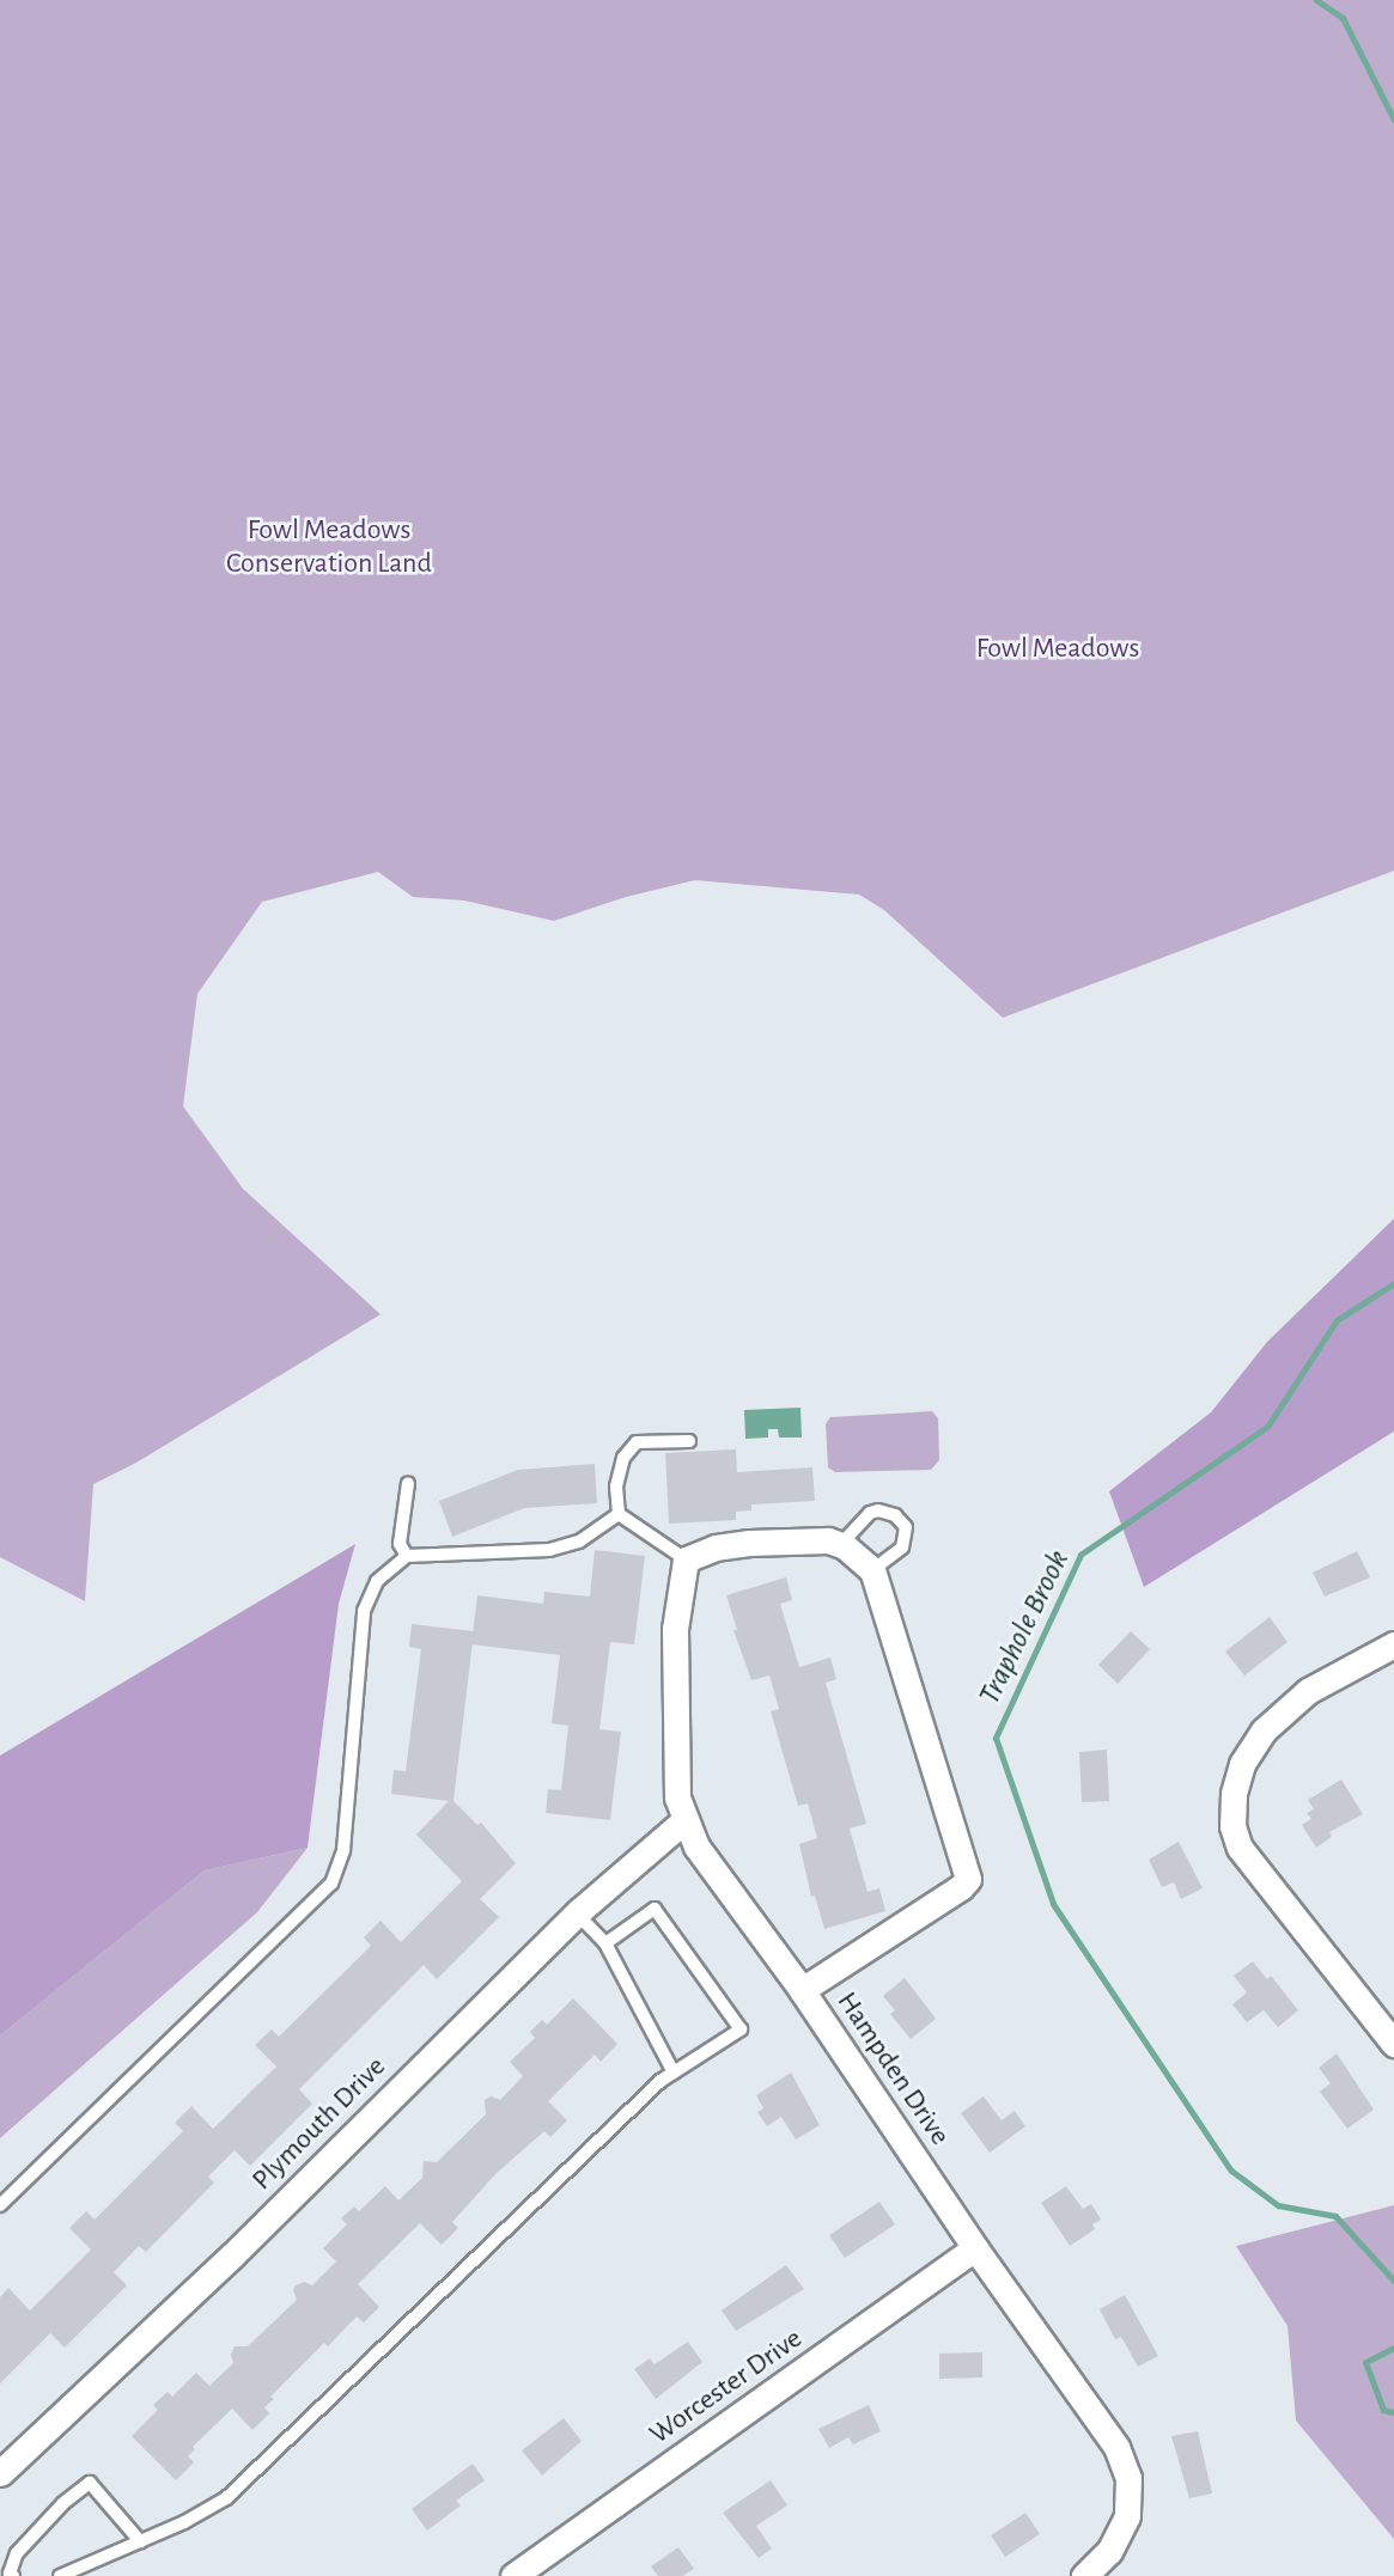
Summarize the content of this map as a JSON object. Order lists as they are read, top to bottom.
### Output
{
  "streets": {
    "street": ["Hampden Drive", "Plymouth Drive", "Worcester Drive"]
  },
  "crossings": [
    ["Hampden Drive", "Plymouth Drive"],
    ["Hampden Drive", "Worcester Drive"]
  ],
  "water": ["Traphole Brook"],
  "parks": ["Fowl Meadows Conservation Land", "Fowl Meadows"]
}
